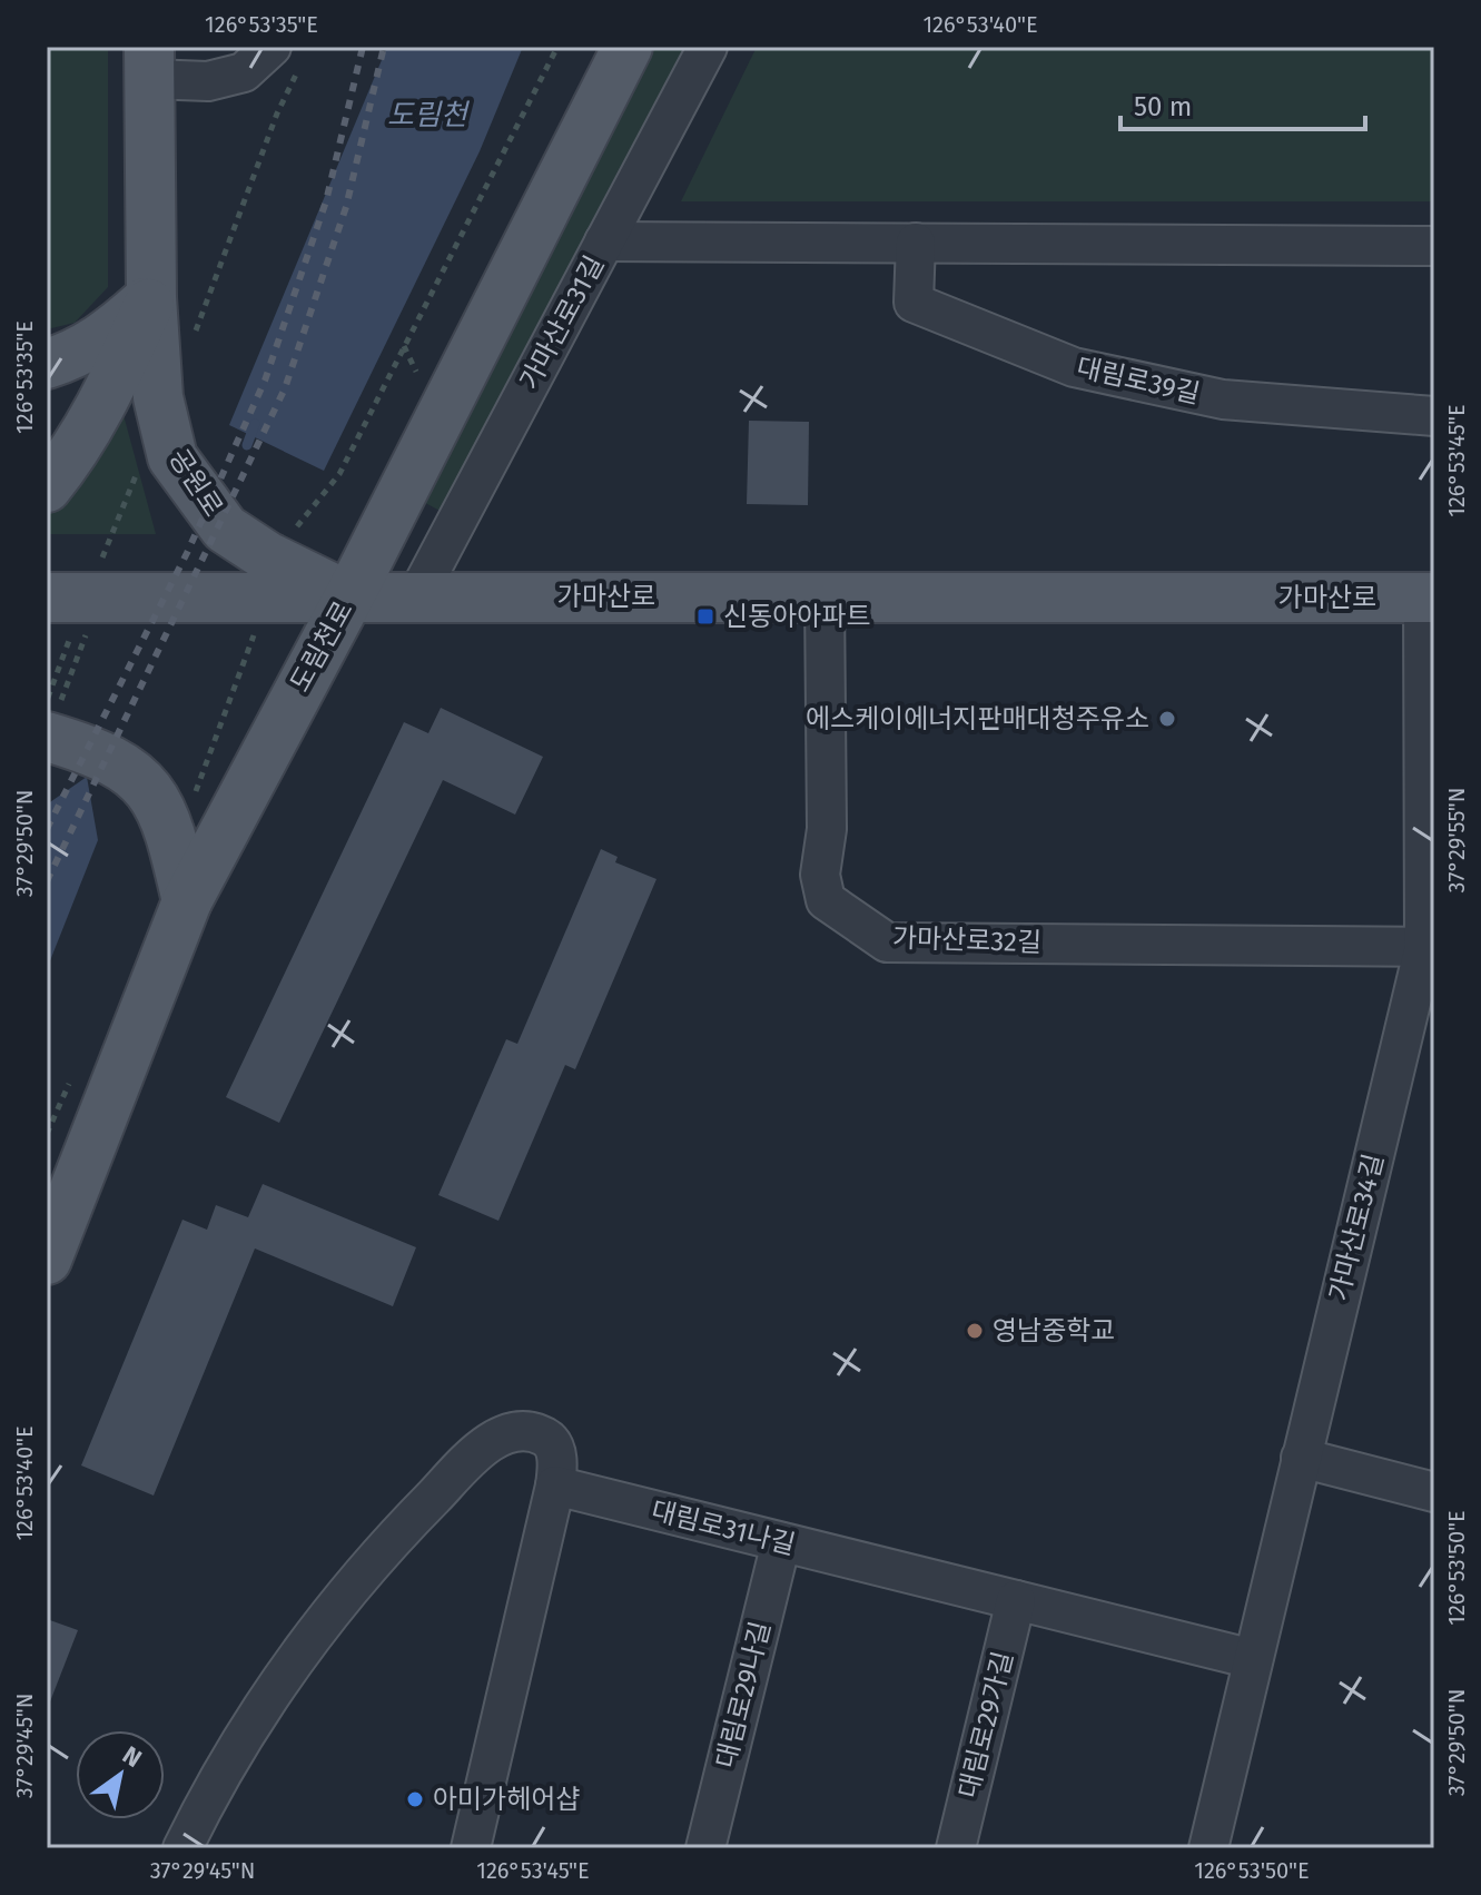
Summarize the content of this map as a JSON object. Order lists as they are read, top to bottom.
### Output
{
  "streets": {
    "main road": ["공원로", "가마산로", "도림천로"],
    "street": [
      "가마산로31길",
      "대림로39길",
      "가마산로32길",
      "가마산로34길",
      "대림로31나길",
      "대림로29나길",
      "대림로29가길"
    ]
  },
  "crossings": [
    ["가마산로31길", "가마산로"],
    ["공원로", "가마산로"],
    ["공원로", "도림천로"],
    ["가마산로", "도림천로"],
    ["가마산로", "가마산로32길"],
    ["가마산로", "가마산로34길"],
    ["가마산로32길", "가마산로34길"],
    ["가마산로34길", "대림로31나길"],
    ["대림로31나길", "대림로29나길"],
    ["대림로31나길", "대림로29가길"]
  ],
  "water": ["도림천"],
  "places": {
    "transit": ["신동아아파트"],
    "other": ["에스케이에너지판매대청주유소", "영남중학교", "아미가헤어샵"]
  },
  "scale_bar": "50 m",
  "north": "top right",
  "coordinates": [
    "126°53'35\"E",
    "126°53'40\"E",
    "126°53'45\"E",
    "37°29'55\"N",
    "37°29'50\"N",
    "126°53'50\"E",
    "37°29'45\"N"
  ]
}
